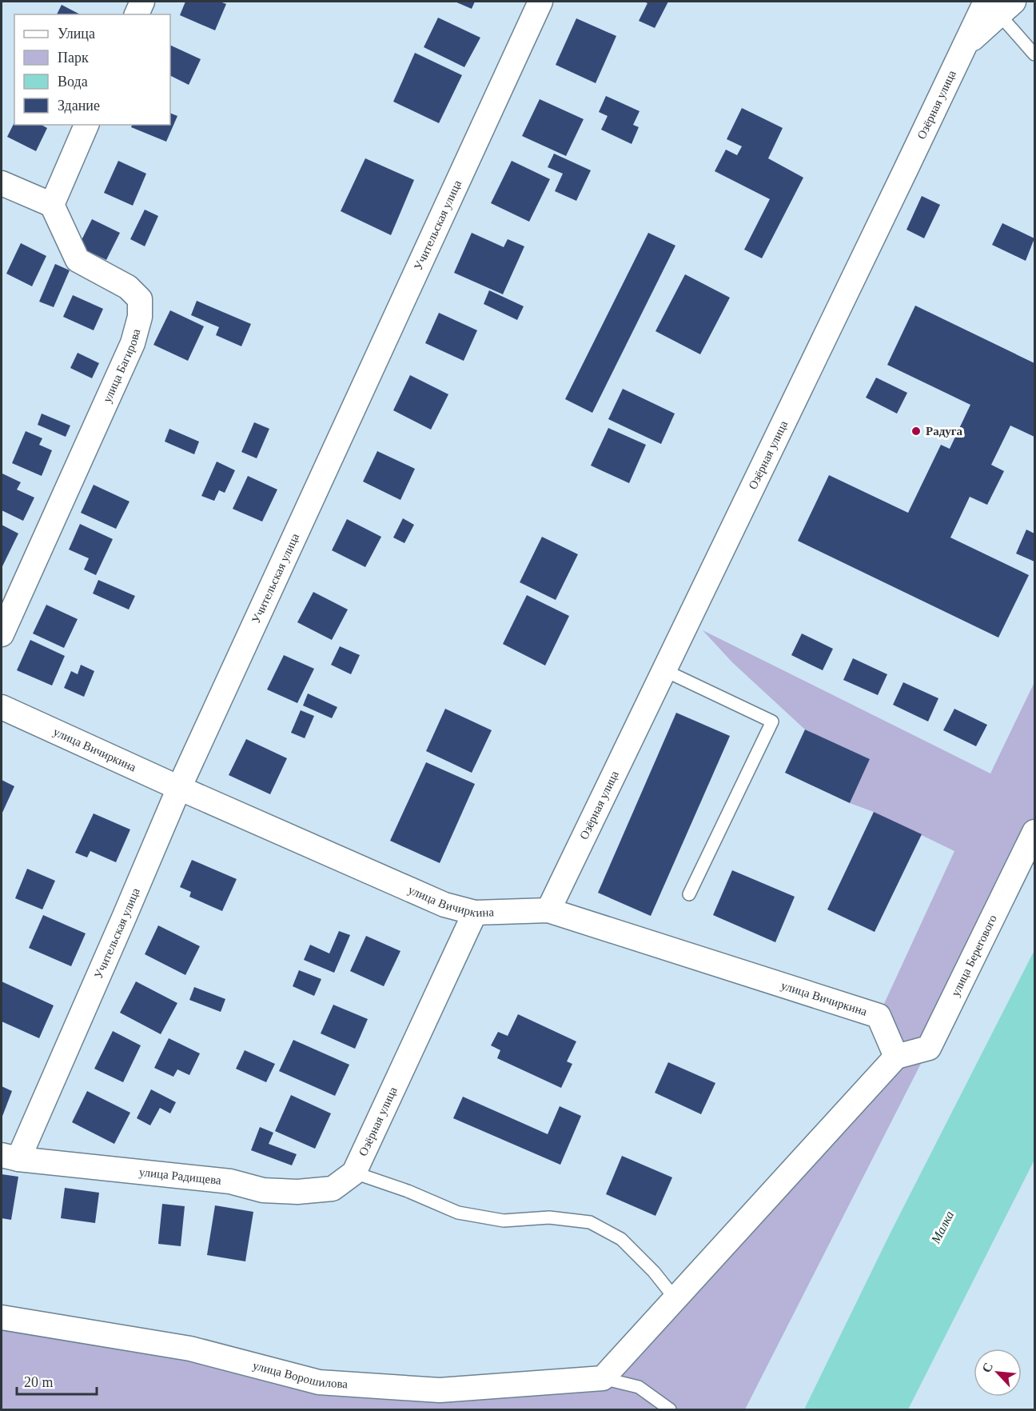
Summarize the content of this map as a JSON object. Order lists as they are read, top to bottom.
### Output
{
  "streets": {
    "street": [
      "Озёрная улица",
      "Учительская улица",
      "улица Багирова",
      "улица Вичиркина",
      "улица Берегового",
      "улица Радищева",
      "улица Ворошилова"
    ]
  },
  "crossings": [
    ["Озёрная улица", "улица Вичиркина"],
    ["Озёрная улица", "улица Радищева"],
    ["Учительская улица", "улица Вичиркина"],
    ["Учительская улица", "улица Радищева"],
    ["улица Вичиркина", "улица Берегового"]
  ],
  "water": ["Малка"],
  "places": ["Радуга"],
  "legend": [
    "Улица",
    "Парк",
    "Вода",
    "Здание"
  ],
  "scale_bar": "20 m",
  "north": "top left"
}
